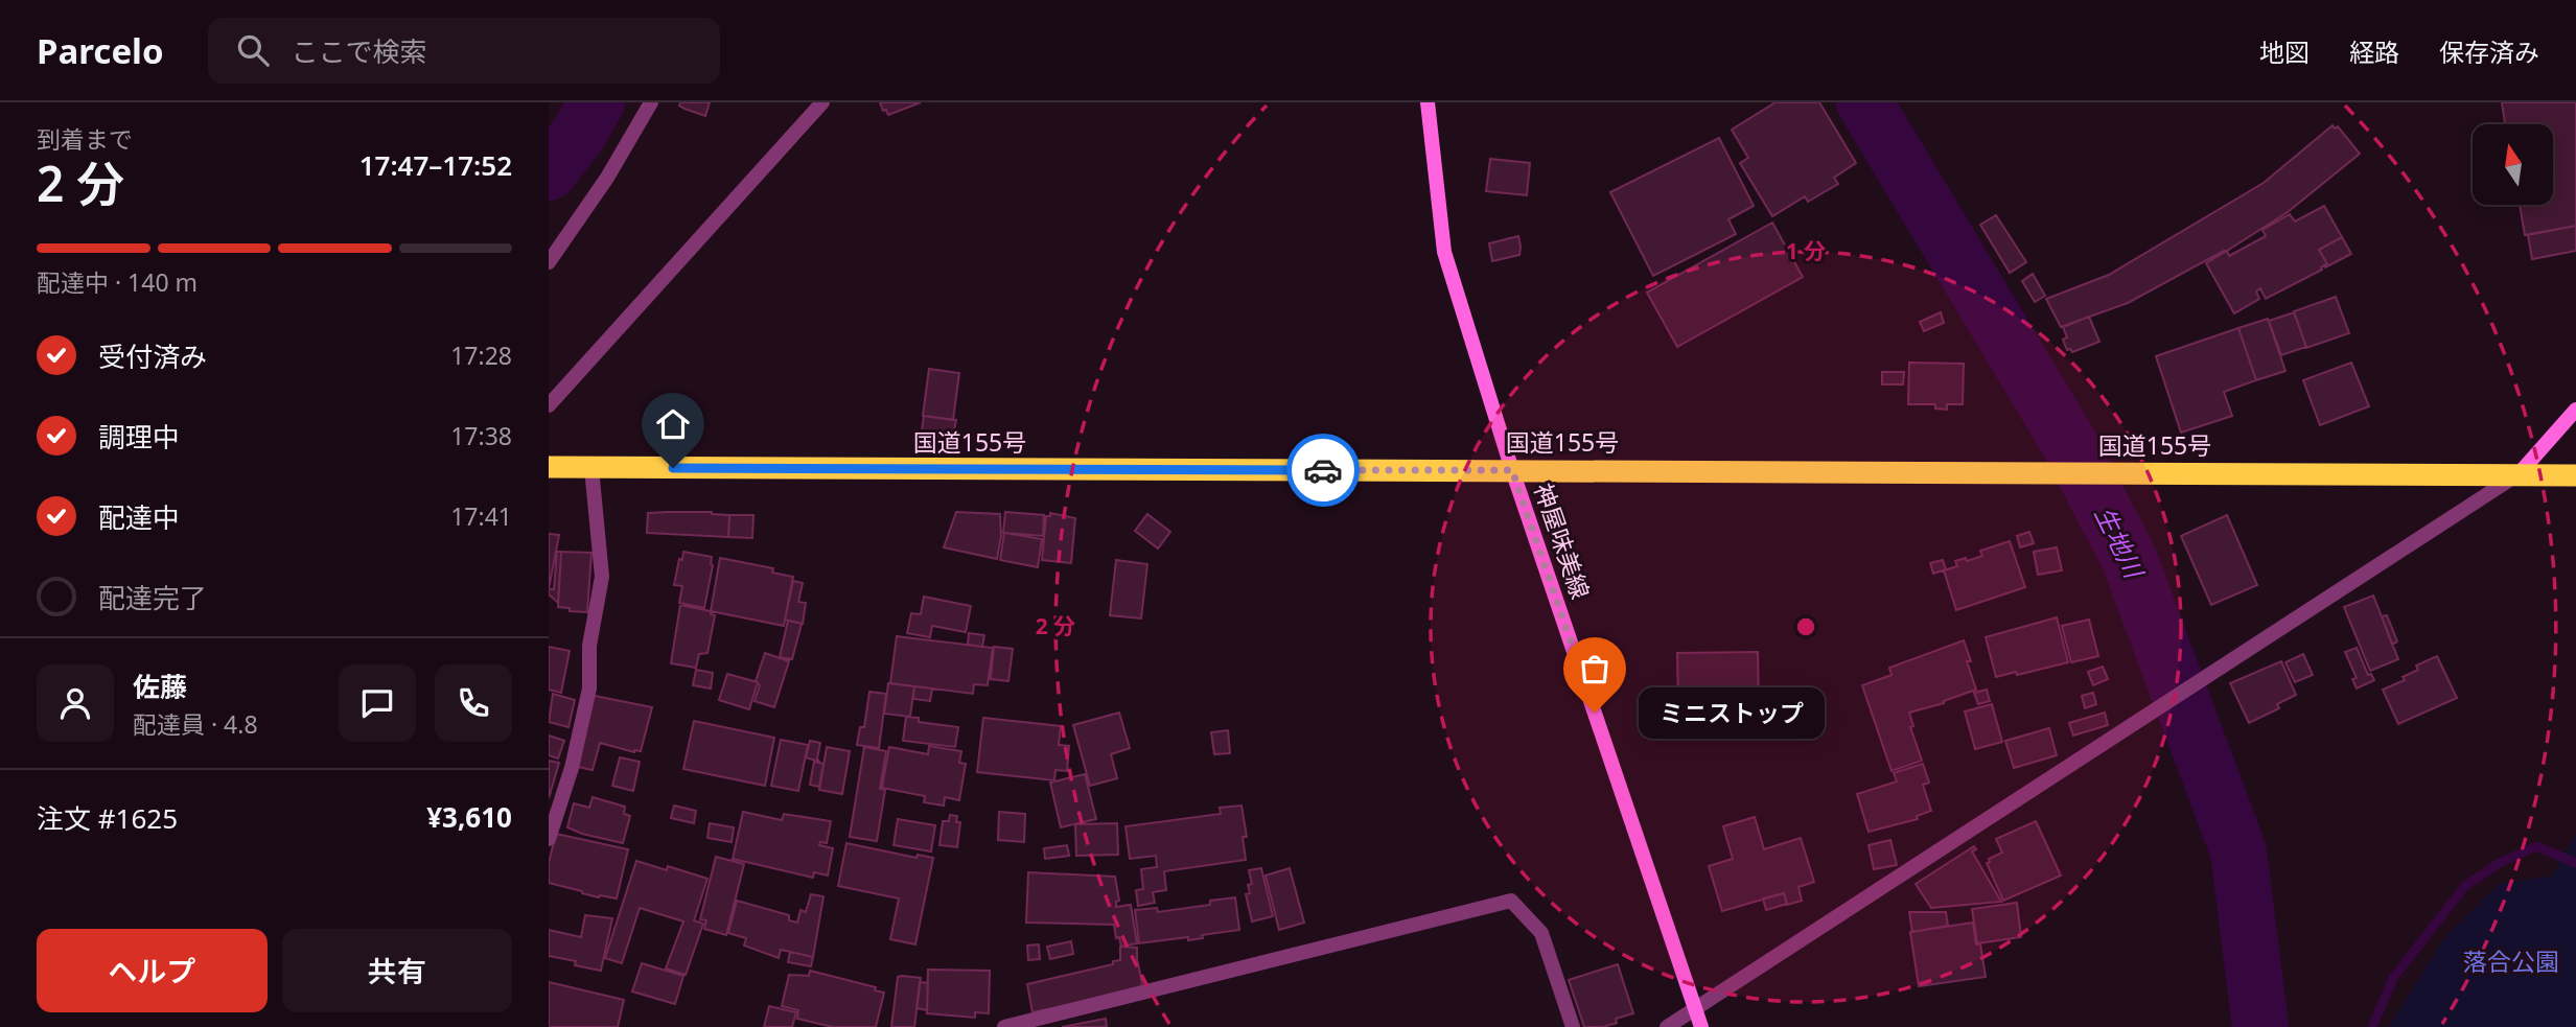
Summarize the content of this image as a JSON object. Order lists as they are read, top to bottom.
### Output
{
  "streets": {
    "highway": ["国道155号"],
    "main road": ["神屋味美線"]
  },
  "crossings": [
    ["国道155号", "神屋味美線"]
  ],
  "water": ["生地川"],
  "parks": ["落合公園"],
  "places": ["ミニストップ"],
  "north": "top",
  "page": {
    "header": "Parcelo",
    "search": "ここで検索",
    "nav": ["地図", "経路", "保存済み"],
    "heading": ["2 分", "到着まで", "17:47–17:52"],
    "panel": [
      "佐藤",
      "配達員 · 4.8",
      "注文 #1625",
      "¥3,610"
    ],
    "bar": "配達中 · 140 m",
    "list": [
      ["受付済み", "17:28"],
      ["調理中", "17:38"],
      ["配達中", "17:41"],
      "配達完了"
    ],
    "bubble": "ミニストップ",
    "buttons": ["ヘルプ", "共有"]
  },
  "rings": ["1 分", "2 分"]
}
